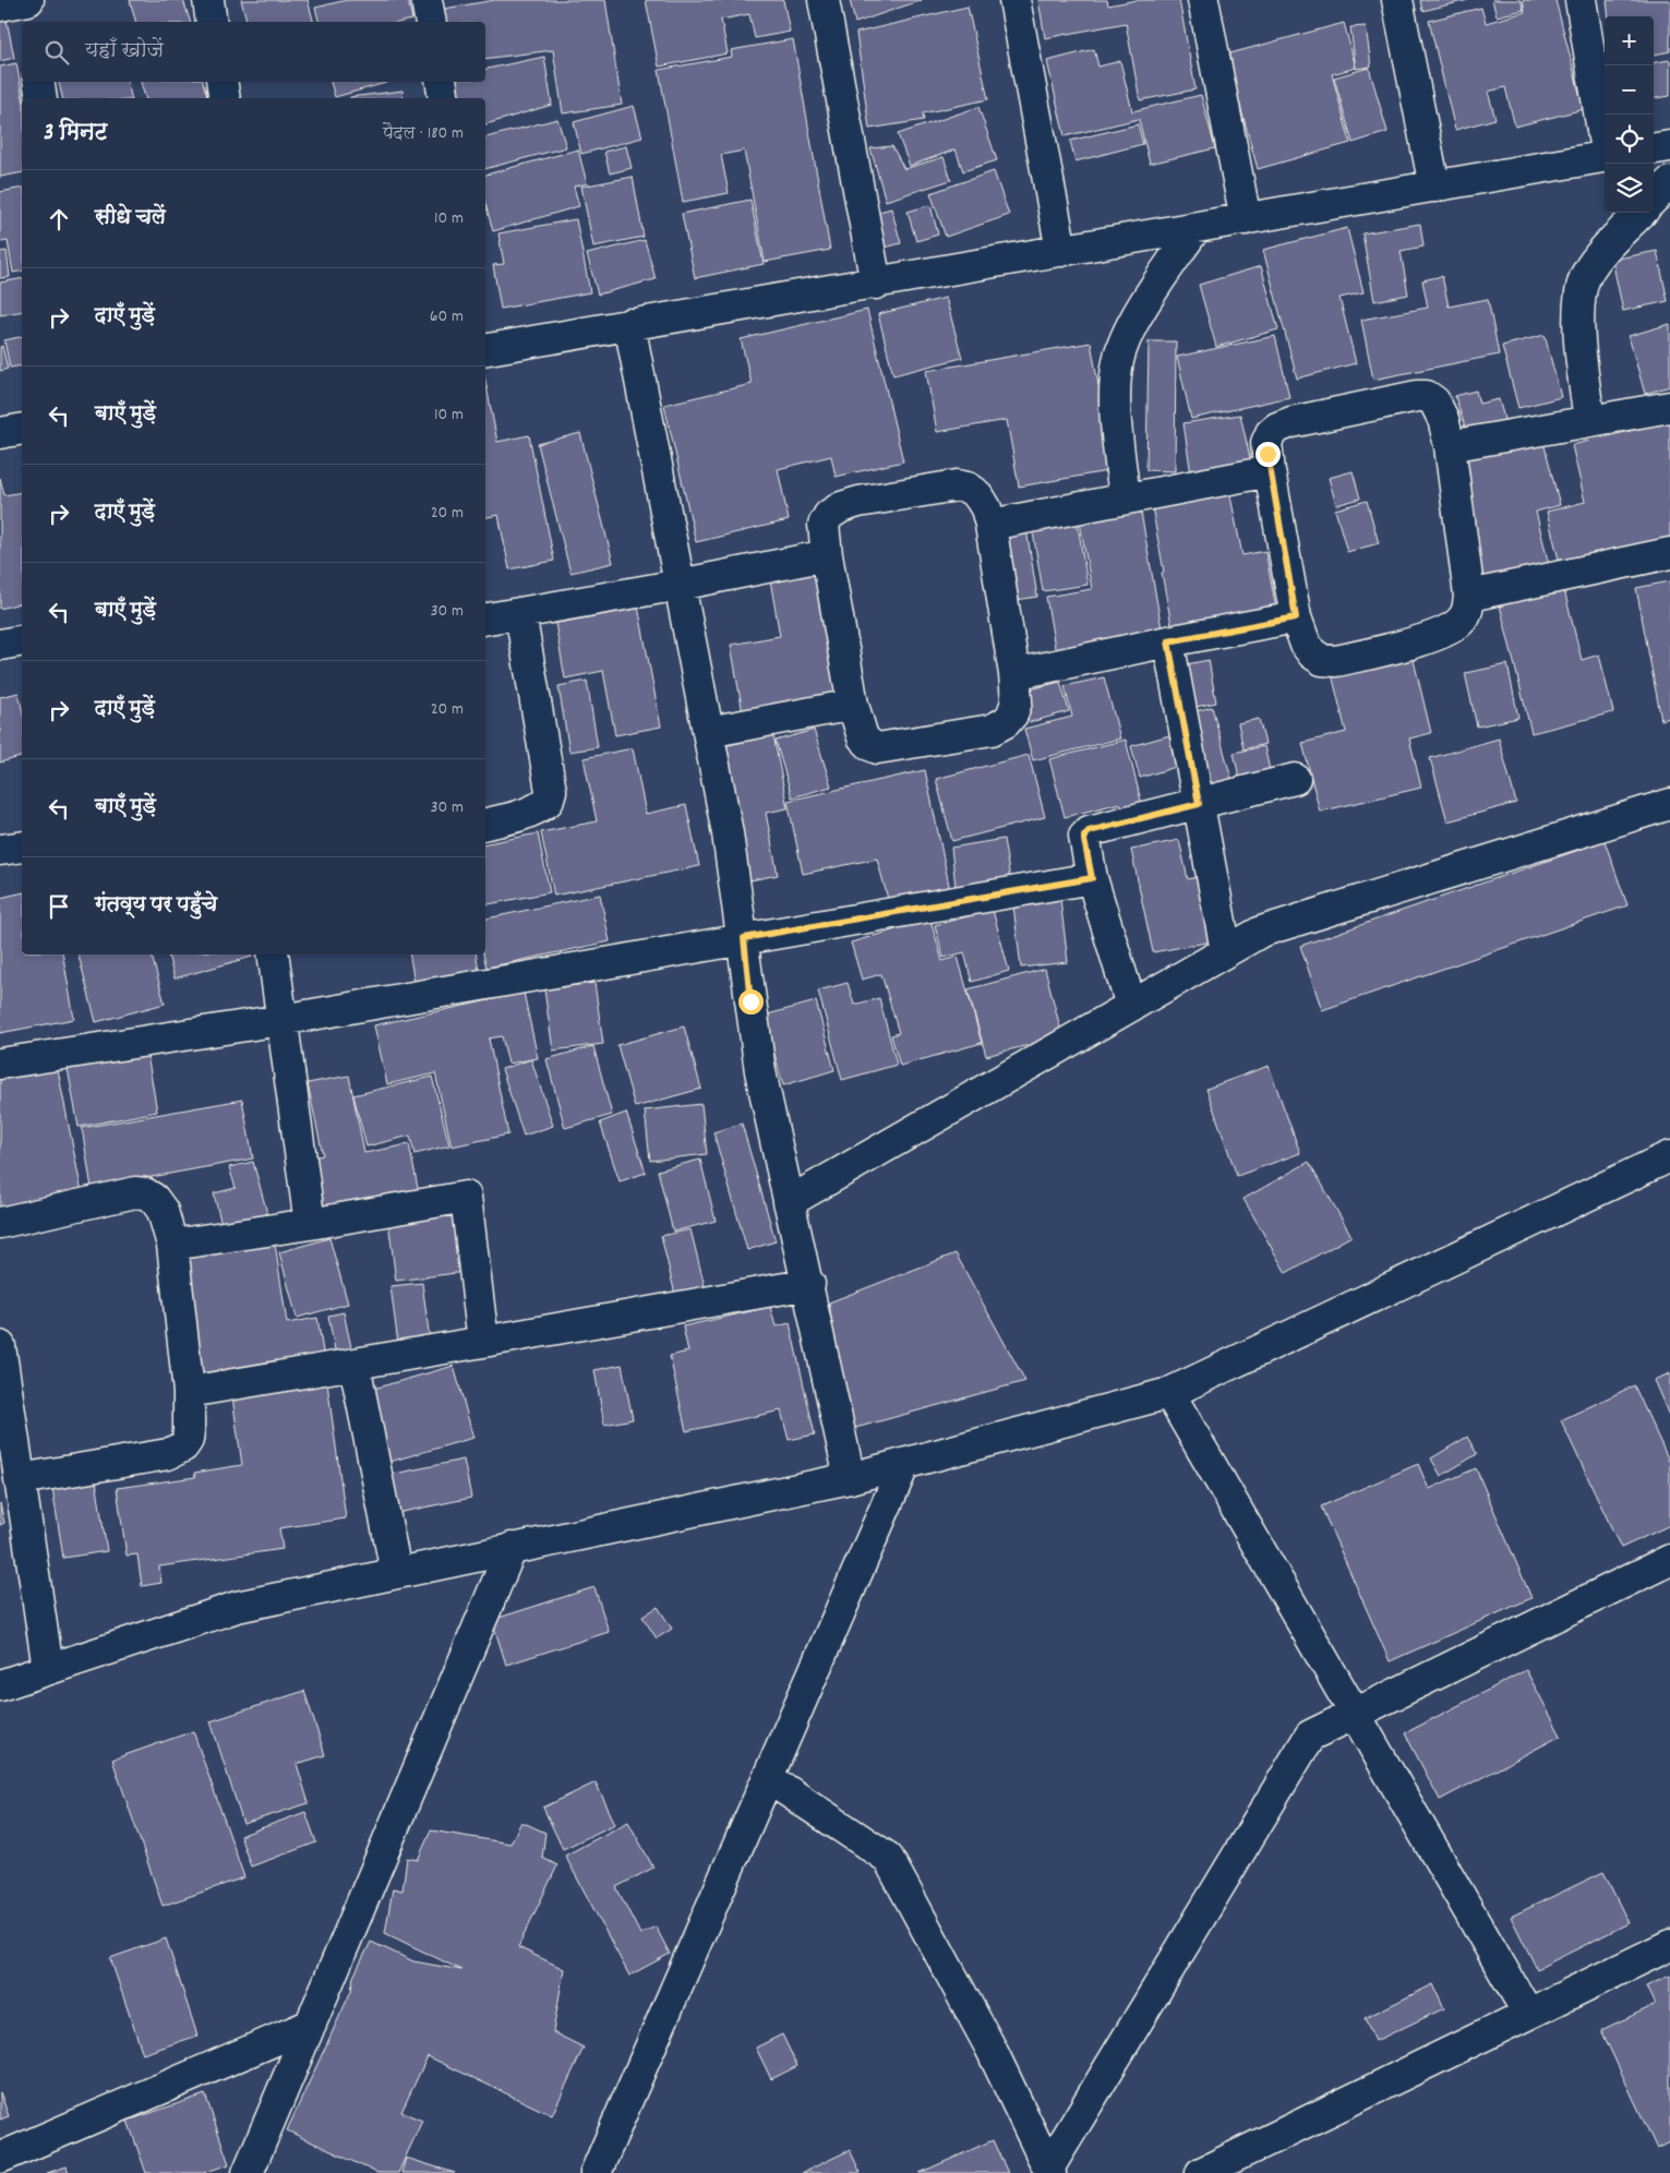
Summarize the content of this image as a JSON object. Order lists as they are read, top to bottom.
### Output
{
  "page": {
    "map_buttons": ["+", "−"],
    "search": "यहाँ खोजें",
    "heading": ["3 मिनट", "पैदल · 180 m"],
    "list": [
      ["सीधे चलें", "10 m"],
      ["दाएँ मुड़ें", "60 m"],
      ["बाएँ मुड़ें", "10 m"],
      ["दाएँ मुड़ें", "20 m"],
      ["बाएँ मुड़ें", "30 m"],
      ["दाएँ मुड़ें", "20 m"],
      ["बाएँ मुड़ें", "30 m"],
      "गंतव्य पर पहुँचे"
    ]
  }
}
